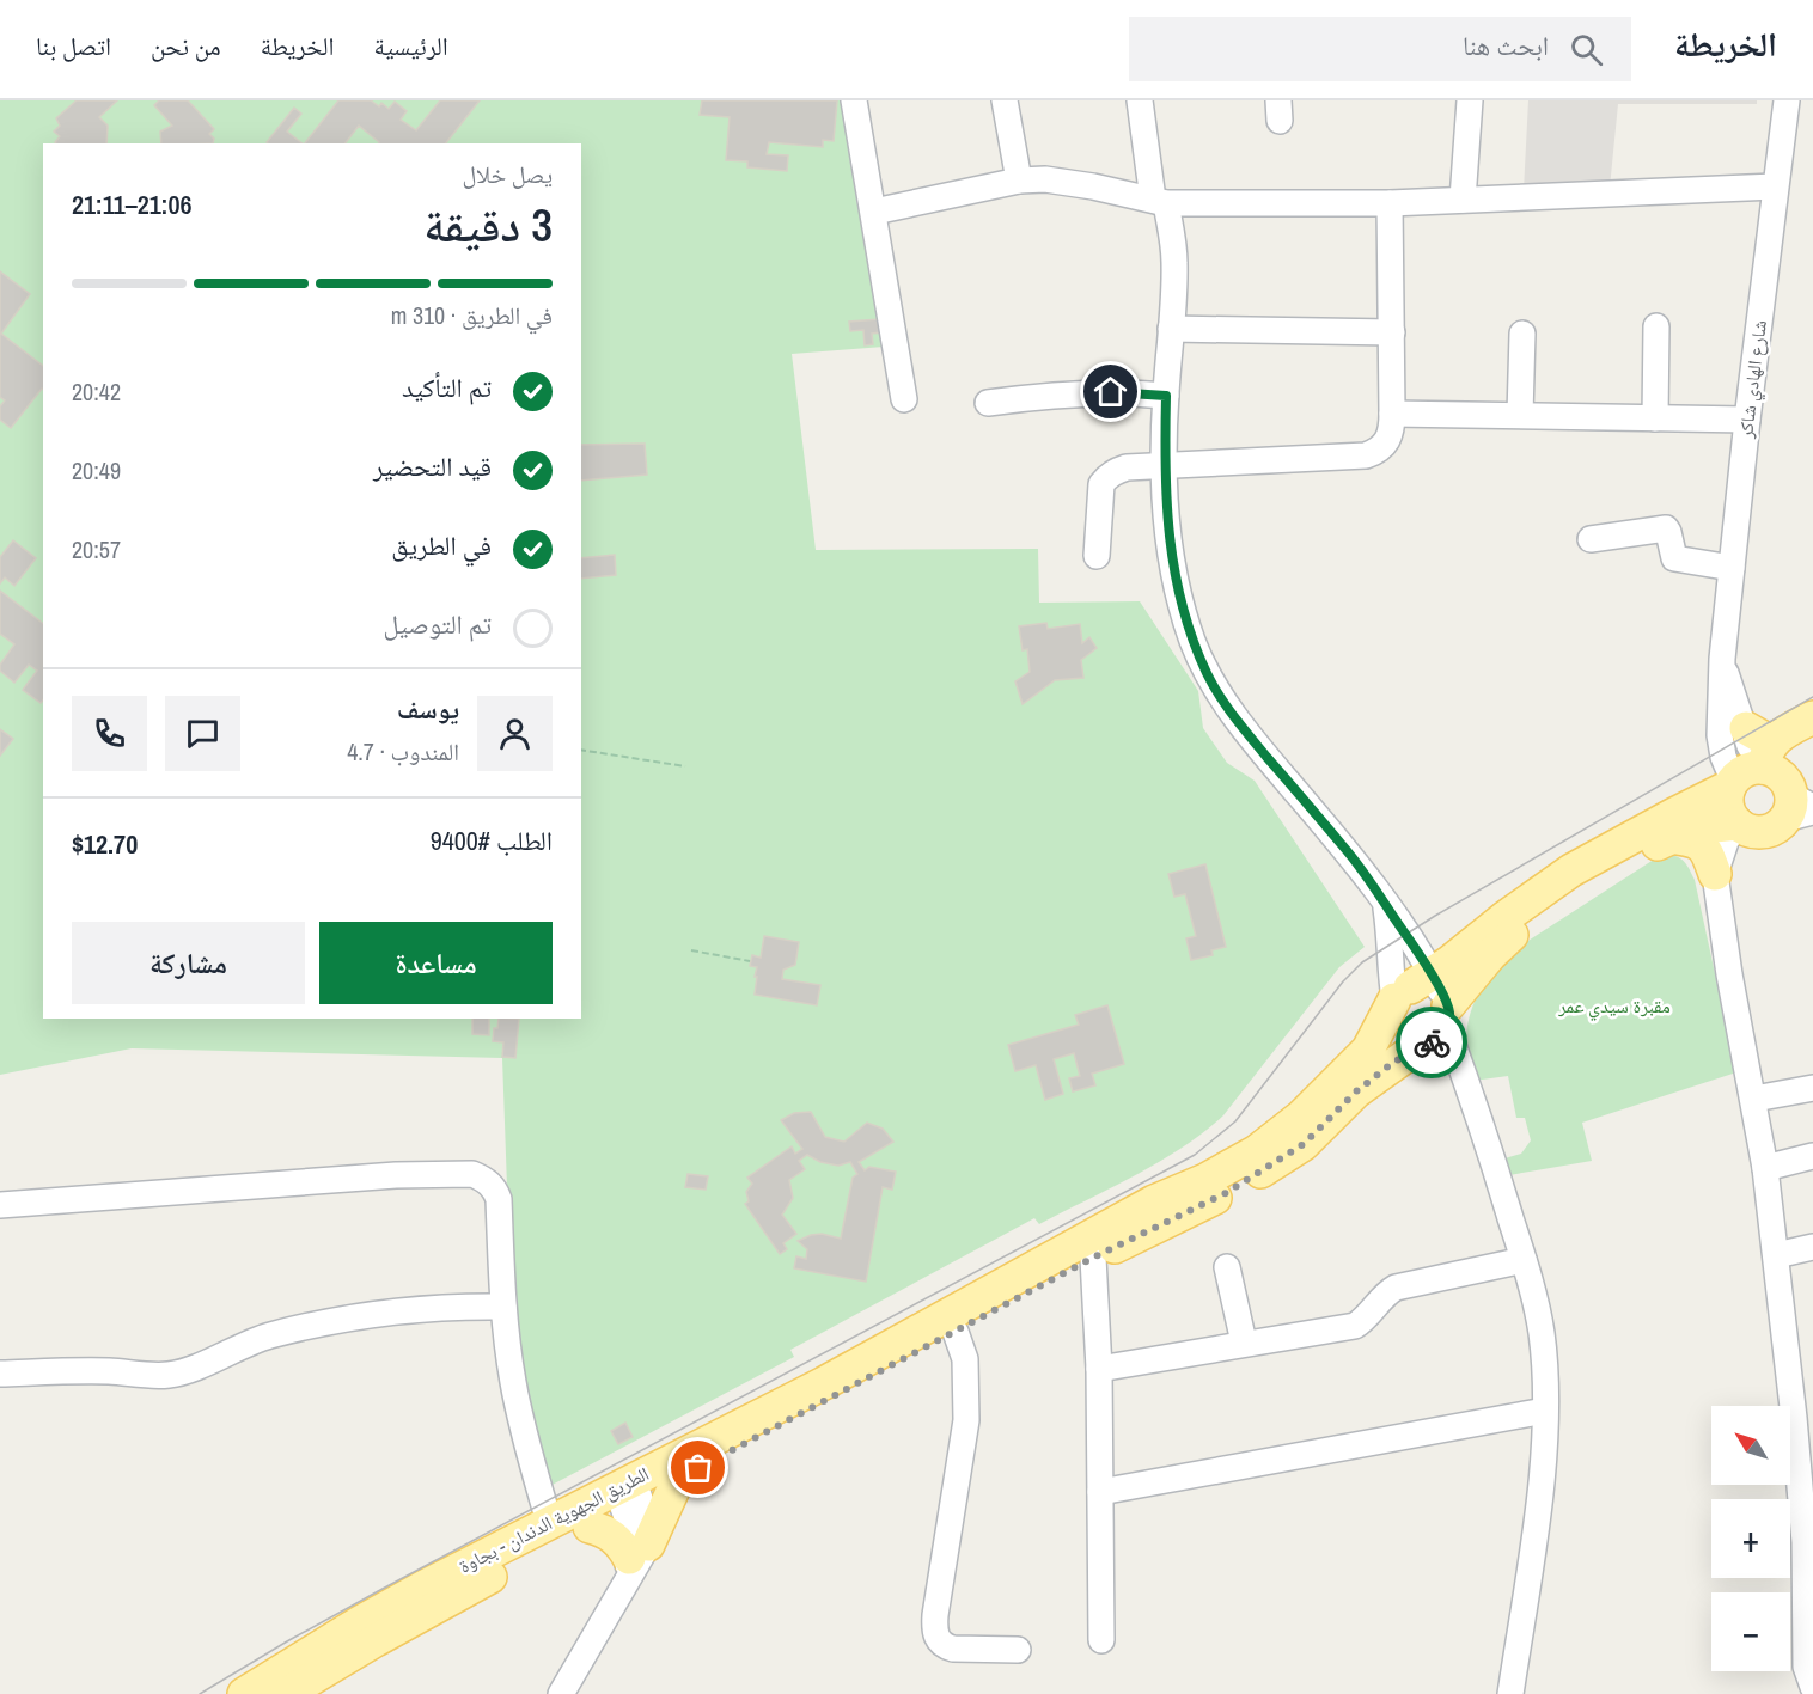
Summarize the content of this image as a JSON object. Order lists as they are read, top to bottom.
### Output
{
  "streets": {
    "main road": ["الطريق الجهوية الدندان - بجاوة"],
    "street": ["شارع الهادي شاكر"]
  },
  "crossings": [
    ["شارع الهادي شاكر", "الطريق الجهوية الدندان - بجاوة"]
  ],
  "parks": ["مقبرة سيدي عمر"],
  "north": "top left",
  "page": {
    "header": "الخريطة",
    "search": "ابحث هنا",
    "nav": [
      "الرئيسية",
      "الخريطة",
      "من نحن",
      "اتصل بنا"
    ],
    "heading": ["3 دقيقة", "يصل خلال", "21:06–21:11"],
    "panel": [
      "يوسف",
      "المندوب · 4.7",
      "الطلب #9400",
      "$12.70"
    ],
    "bar": "في الطريق · 310 m",
    "list": [
      ["تم التأكيد", "20:42"],
      ["قيد التحضير", "20:49"],
      ["في الطريق", "20:57"],
      "تم التوصيل"
    ],
    "buttons": ["مساعدة", "مشاركة"],
    "map_buttons": ["+", "−"]
  }
}
